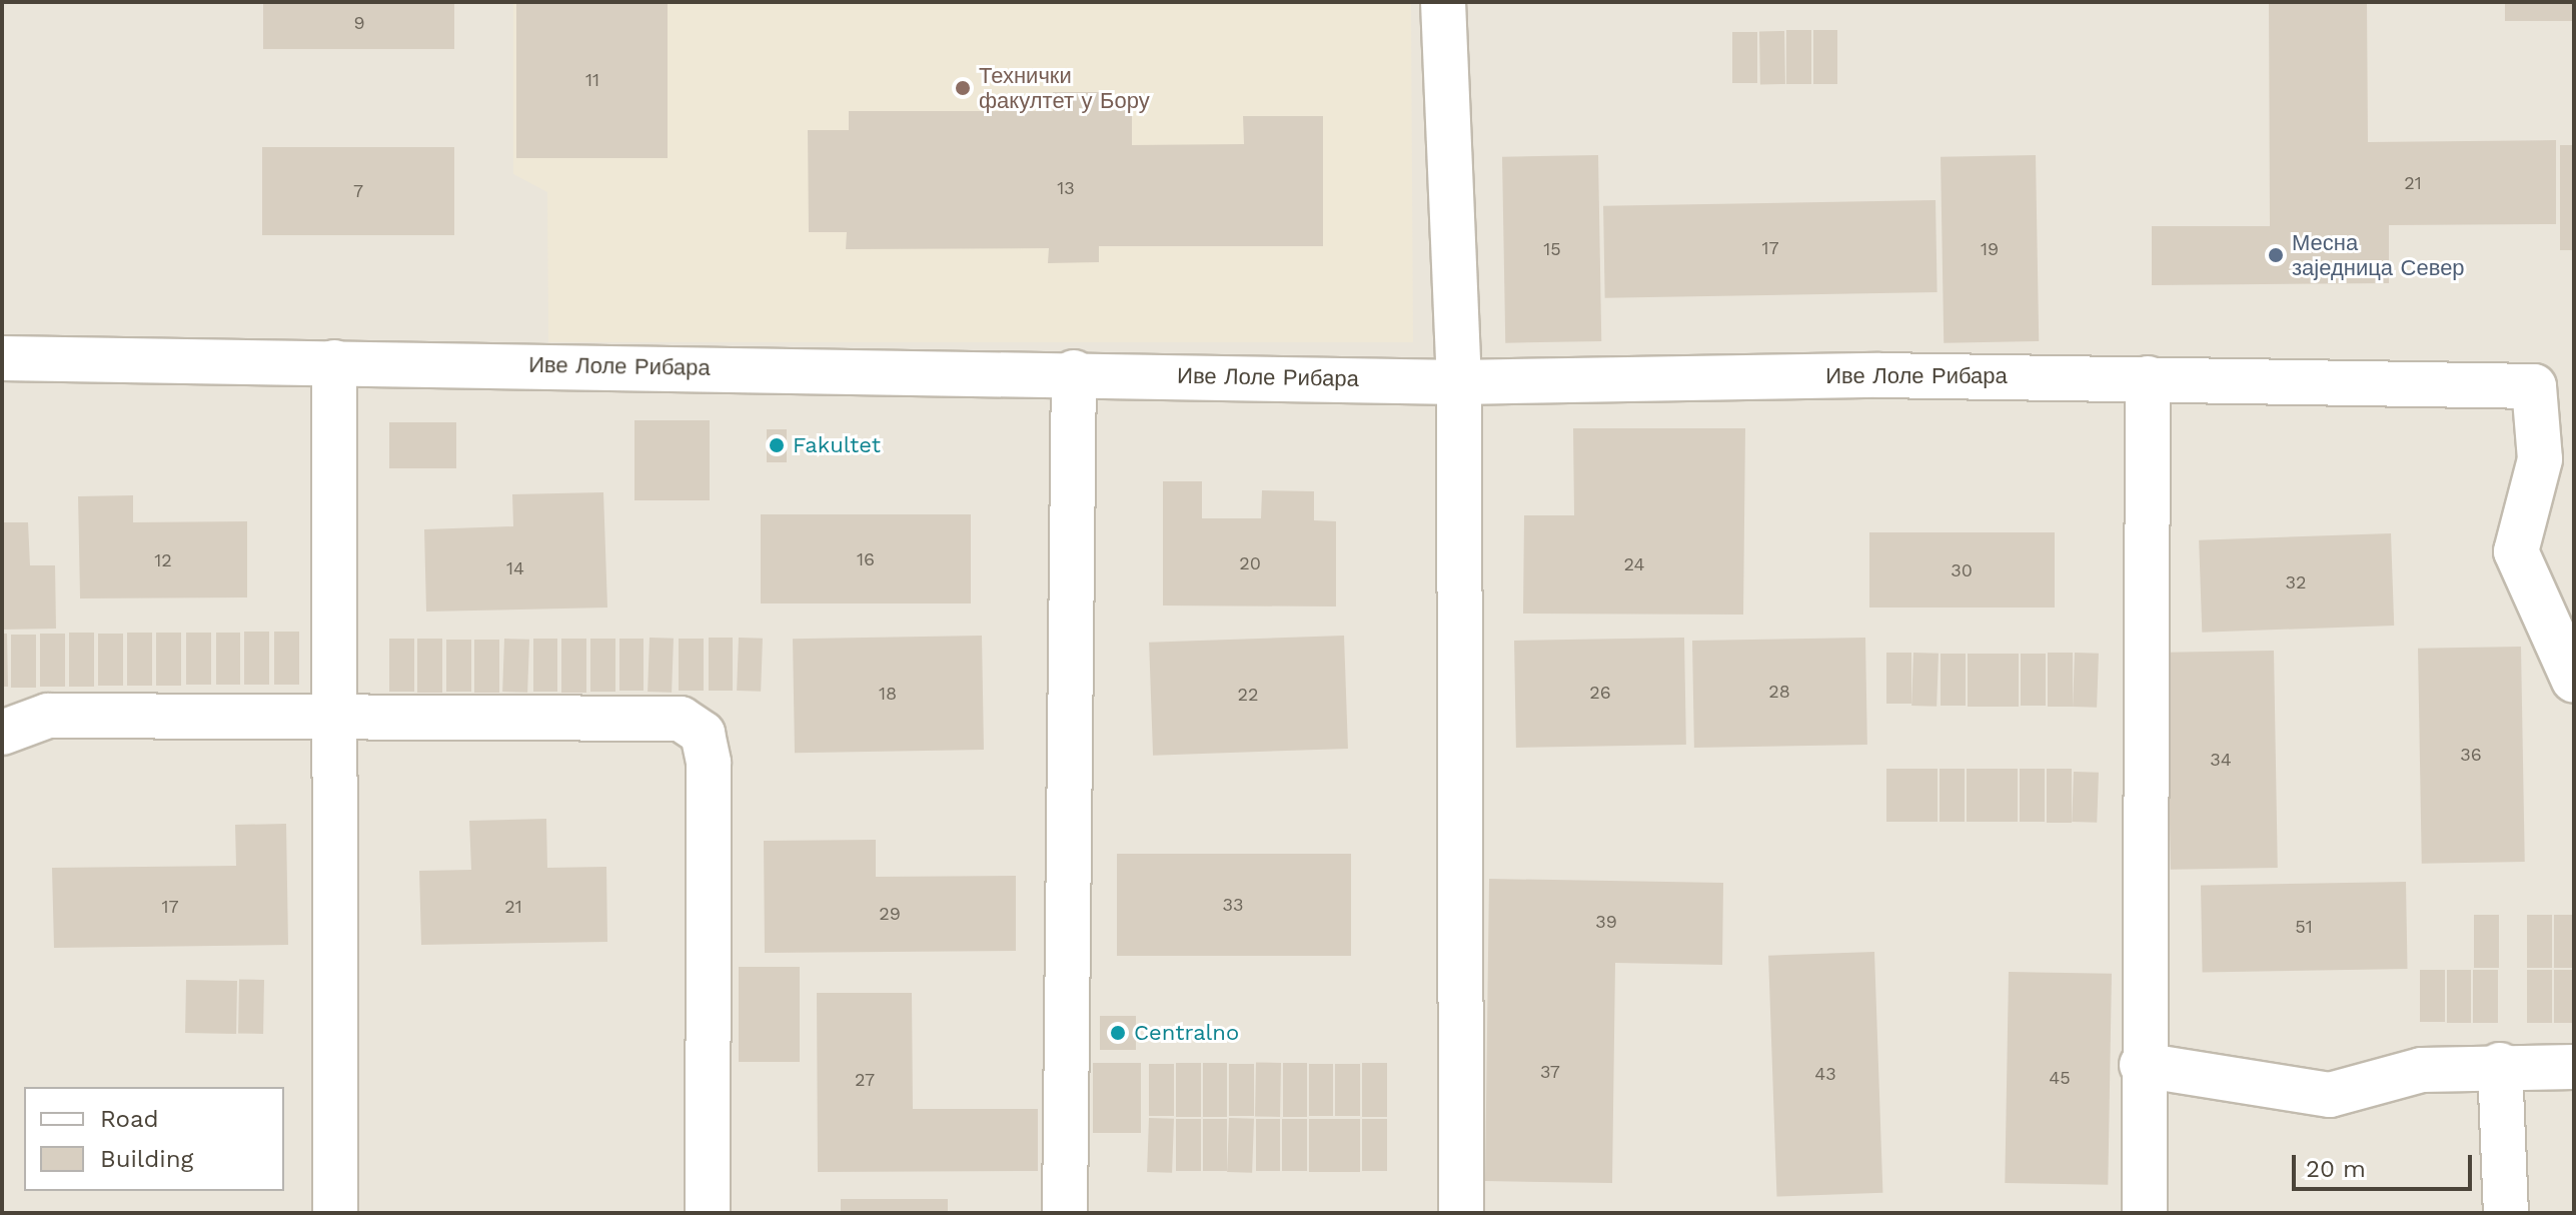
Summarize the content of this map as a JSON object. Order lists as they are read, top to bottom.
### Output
{
  "streets": {
    "street": ["Иве Лоле Рибара"]
  },
  "places": [
    "Технички факултет у Бору",
    "Месна заједница Север",
    "Fakultet",
    "Centralno"
  ],
  "house_numbers": [
    "9",
    "11",
    "21",
    "13",
    "7",
    "17",
    "15",
    "19",
    "16",
    "12",
    "20",
    "24",
    "14",
    "30",
    "32",
    "28",
    "26",
    "18",
    "22",
    "36",
    "34",
    "33",
    "17",
    "21",
    "29",
    "39",
    "51",
    "37",
    "43",
    "45",
    "27"
  ],
  "legend": ["Road", "Building"],
  "scale_bar": "20 m"
}
